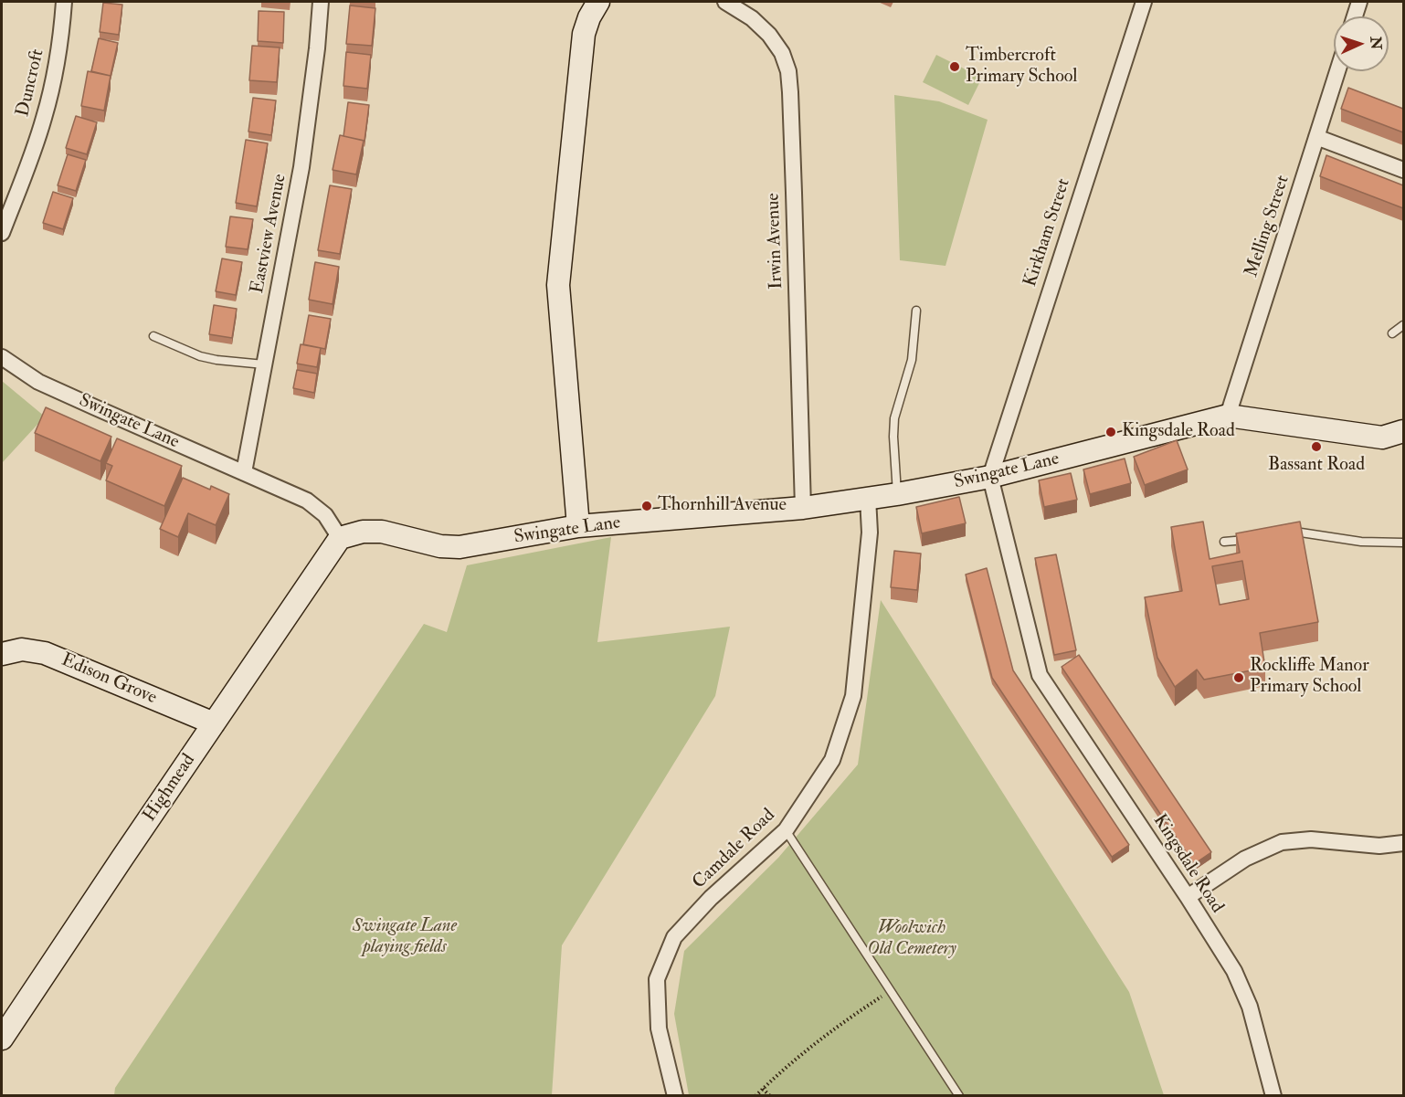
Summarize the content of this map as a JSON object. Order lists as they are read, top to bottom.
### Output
{
  "streets": {
    "street": [
      "Duncroft",
      "Melling Street",
      "Kirkham Street",
      "Eastview Avenue",
      "Irwin Avenue",
      "Swingate Lane",
      "Edison Grove",
      "Highmead",
      "Camdale Road",
      "Kingsdale Road"
    ]
  },
  "crossings": [
    ["Melling Street", "Swingate Lane"],
    ["Kirkham Street", "Swingate Lane"],
    ["Kirkham Street", "Kingsdale Road"],
    ["Eastview Avenue", "Swingate Lane"],
    ["Irwin Avenue", "Swingate Lane"],
    ["Swingate Lane", "Highmead"],
    ["Swingate Lane", "Camdale Road"],
    ["Swingate Lane", "Kingsdale Road"],
    ["Edison Grove", "Highmead"]
  ],
  "parks": ["Swingate Lane playing fields", "Woolwich Old Cemetery"],
  "places": [
    "Timbercroft Primary School",
    "Kingsdale Road",
    "Bassant Road",
    "Thornhill Avenue",
    "Rockliffe Manor Primary School"
  ],
  "north": "right"
}
